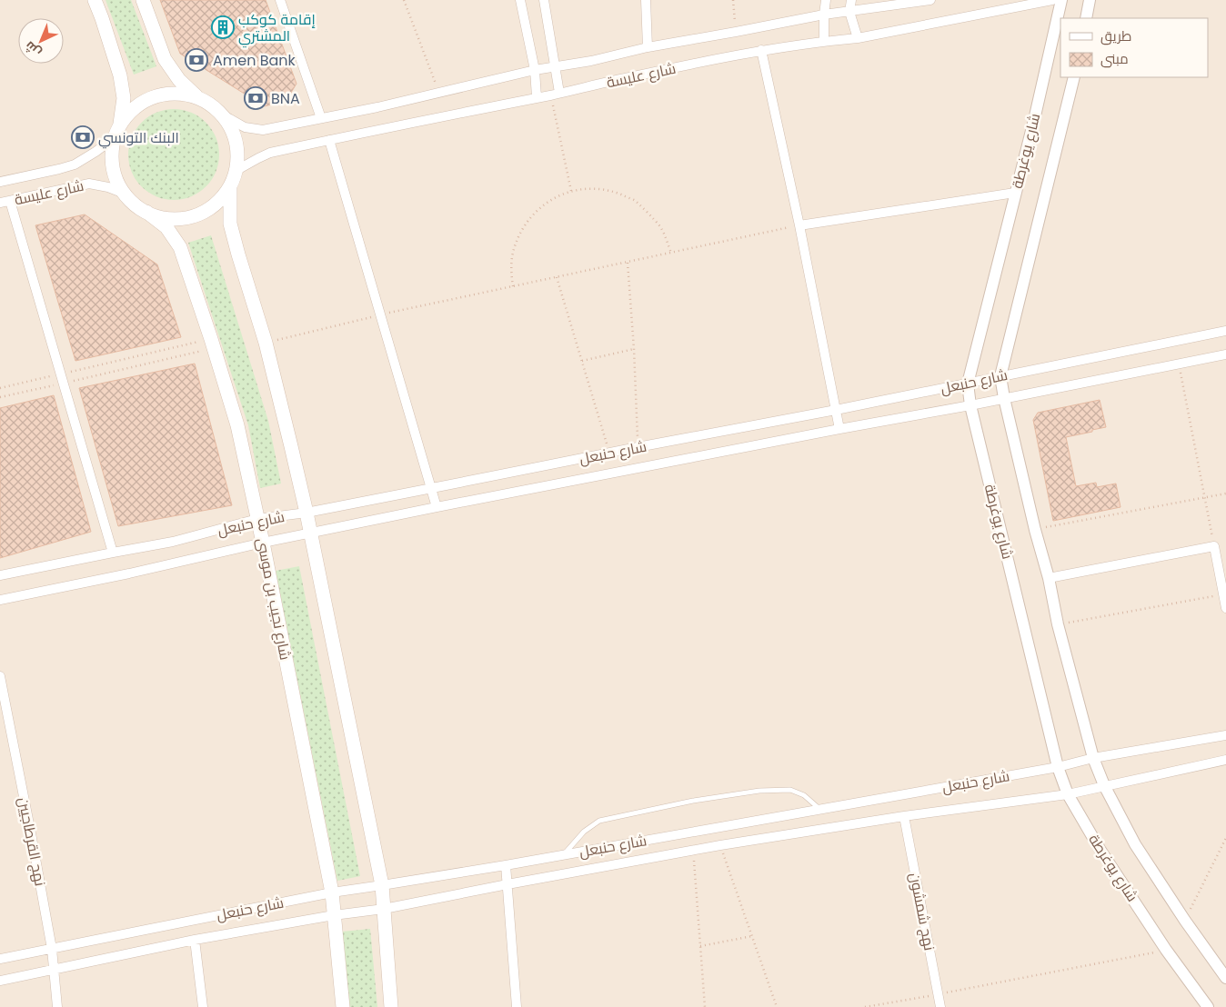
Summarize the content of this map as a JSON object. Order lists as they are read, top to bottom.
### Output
{
  "streets": {
    "main road": ["شارع نجيب بن موسى"],
    "street": [
      "شارع عليسة",
      "شارع يوغرطة",
      "شارع حنبعل",
      "نهج القرطاجيين",
      "نهج شمشون"
    ]
  },
  "crossings": [
    ["شارع عليسة", "شارع نجيب بن موسى"],
    ["شارع يوغرطة", "شارع حنبعل"],
    ["شارع حنبعل", "شارع نجيب بن موسى"],
    ["شارع حنبعل", "نهج القرطاجيين"],
    ["شارع حنبعل", "نهج شمشون"]
  ],
  "places": {
    "building": ["إقامة كوكب المشتري"],
    "bank": ["Amen Bank", "BNA", "البنك التونسي"]
  },
  "legend": ["طريق", "مبنى"],
  "north": "bottom left"
}
